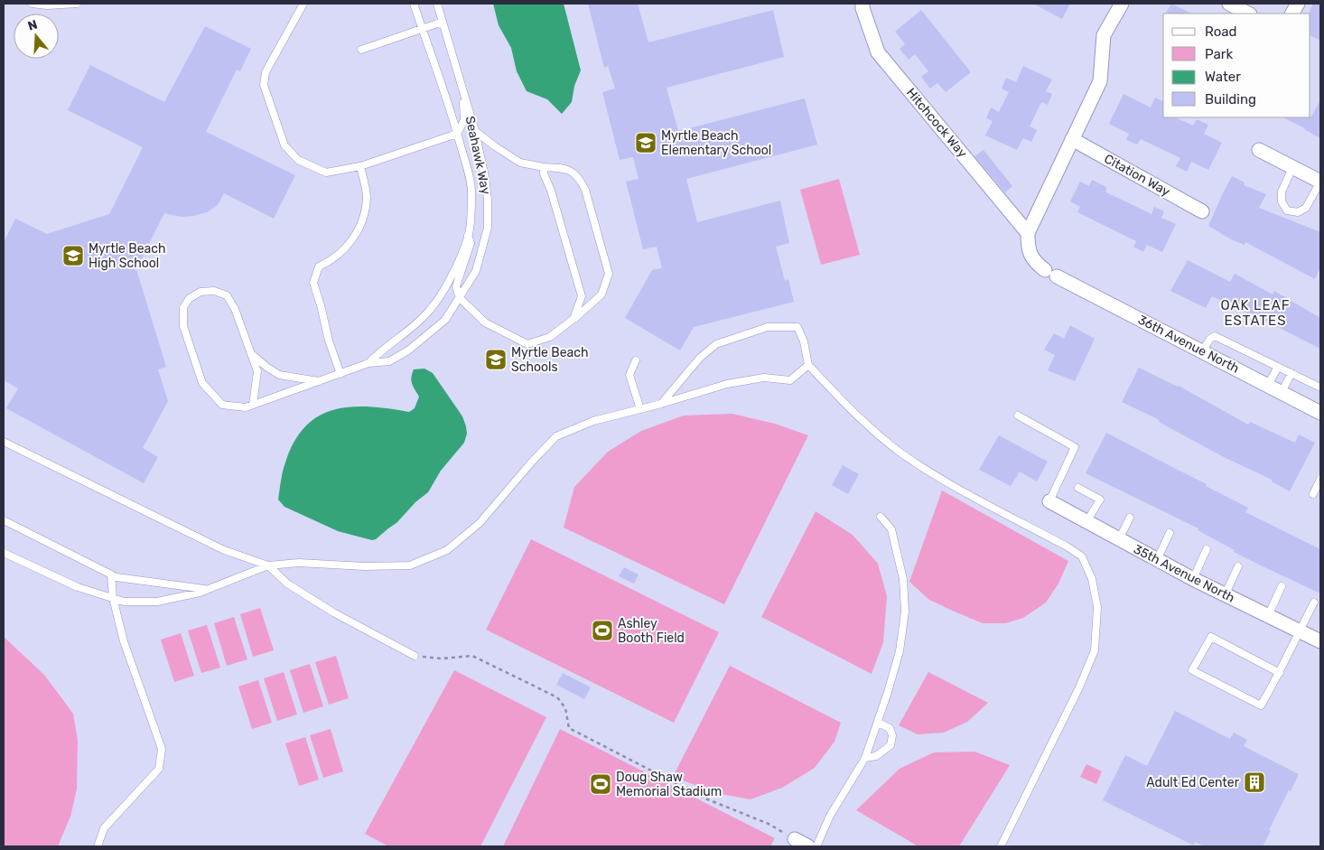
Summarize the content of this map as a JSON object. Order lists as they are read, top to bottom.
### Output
{
  "streets": {
    "street": [
      "Hitchcock Way",
      "Citation Way",
      "36th Avenue North",
      "35th Avenue North"
    ],
    "lane": ["Seahawk Way"]
  },
  "crossings": [
    ["Hitchcock Way", "36th Avenue North"]
  ],
  "districts": ["OAK LEAF ESTATES"],
  "places": {
    "school or university": ["Myrtle Beach Elementary School", "Myrtle Beach High School", "Myrtle Beach Schools"],
    "sports": ["Ashley Booth Field", "Doug Shaw Memorial Stadium"],
    "building": ["Adult Ed Center"]
  },
  "legend": [
    "Road",
    "Park",
    "Water",
    "Building"
  ],
  "north": "top"
}
